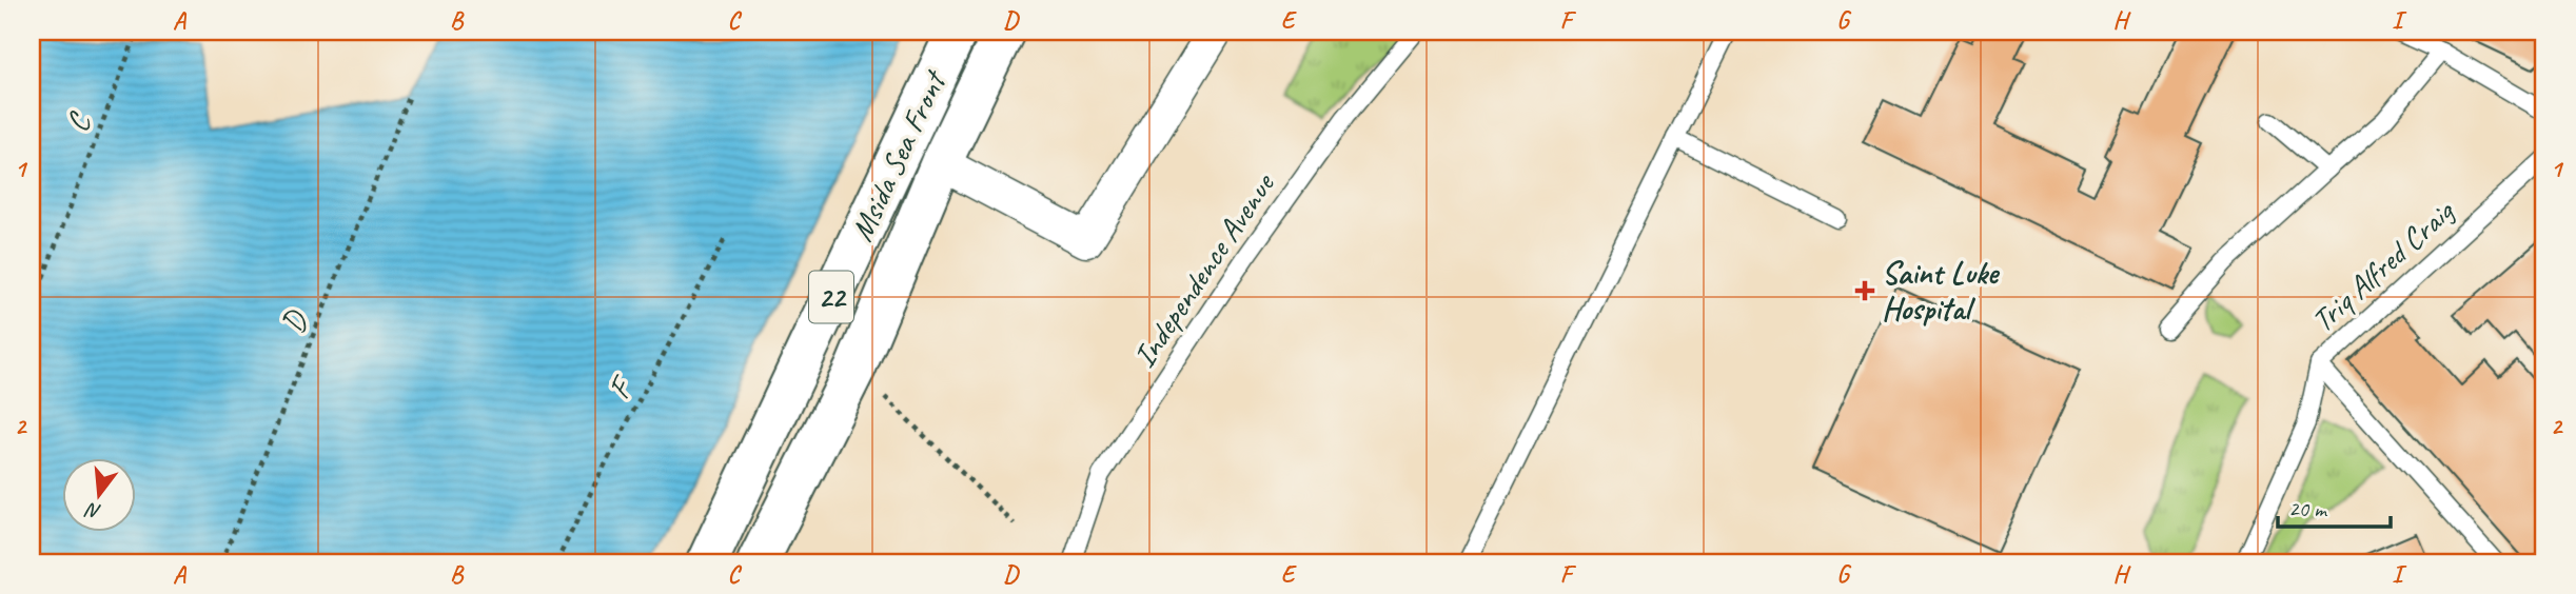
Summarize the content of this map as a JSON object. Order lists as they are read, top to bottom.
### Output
{
  "streets": {
    "highway": ["Msida Sea Front", "22"],
    "lane": ["Triq Alfred Craig", "Independence Avenue"],
    "path": ["C", "D", "F"]
  },
  "places": {
    "health": ["Saint Luke Hospital"]
  },
  "scale_bar": "20 m",
  "north": "bottom",
  "grid": {
    "columns": [
      "A",
      "B",
      "C",
      "D",
      "E",
      "F",
      "G",
      "H",
      "I"
    ],
    "rows": ["1", "2"]
  }
}
